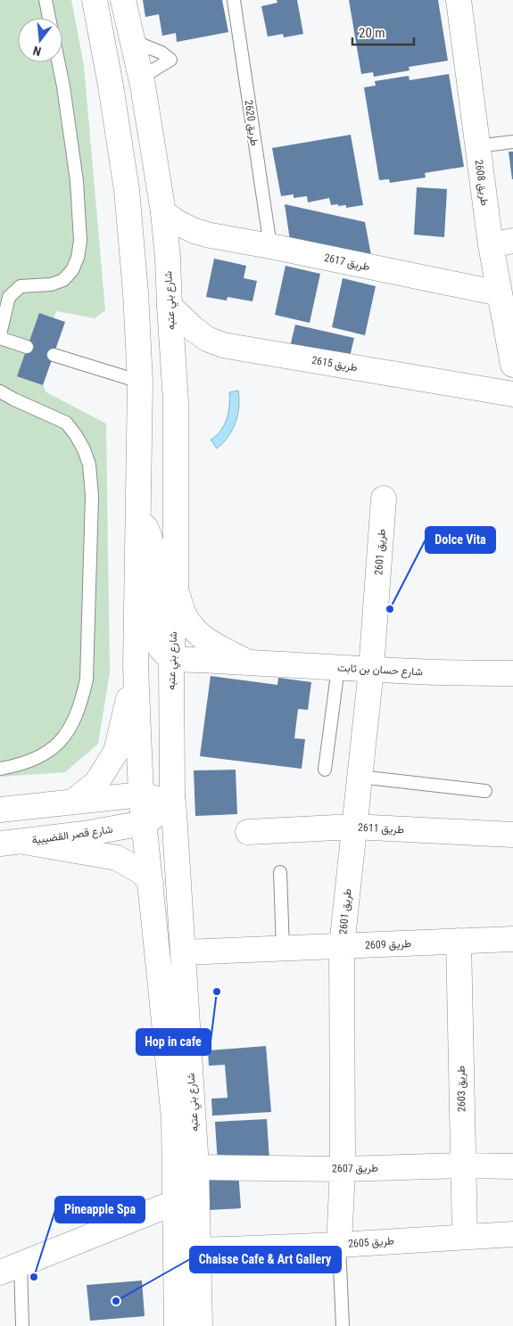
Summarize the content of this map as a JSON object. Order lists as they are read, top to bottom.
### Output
{
  "streets": {
    "street": [
      "طريق 2608",
      "طريق 2617",
      "شارع بني عتبه",
      "طريق 2615",
      "طريق 2601",
      "شارع حسان بن ثابت",
      "طريق 2611",
      "شارع قصر القضيبية",
      "طريق 2609",
      "طريق 2603",
      "طريق 2607",
      "طريق 2605"
    ],
    "lane": ["طريق 2620"]
  },
  "crossings": [
    ["طريق 2620", "طريق 2617"],
    ["طريق 2608", "طريق 2617"],
    ["طريق 2617", "شارع بني عتبه"],
    ["شارع بني عتبه", "طريق 2615"],
    ["شارع بني عتبه", "شارع حسان بن ثابت"],
    ["شارع بني عتبه", "شارع قصر القضيبية"],
    ["شارع بني عتبه", "طريق 2609"],
    ["شارع بني عتبه", "طريق 2607"],
    ["شارع بني عتبه", "طريق 2605"],
    ["طريق 2601", "شارع حسان بن ثابت"],
    ["طريق 2601", "طريق 2611"],
    ["طريق 2601", "طريق 2609"],
    ["طريق 2601", "طريق 2607"],
    ["طريق 2601", "طريق 2605"],
    ["طريق 2609", "طريق 2603"],
    ["طريق 2603", "طريق 2607"],
    ["طريق 2603", "طريق 2605"]
  ],
  "places": [
    "Dolce Vita",
    "Hop in cafe",
    "Pineapple Spa",
    "Chaisse Cafe & Art Gallery"
  ],
  "scale_bar": "20 m",
  "north": "bottom"
}
